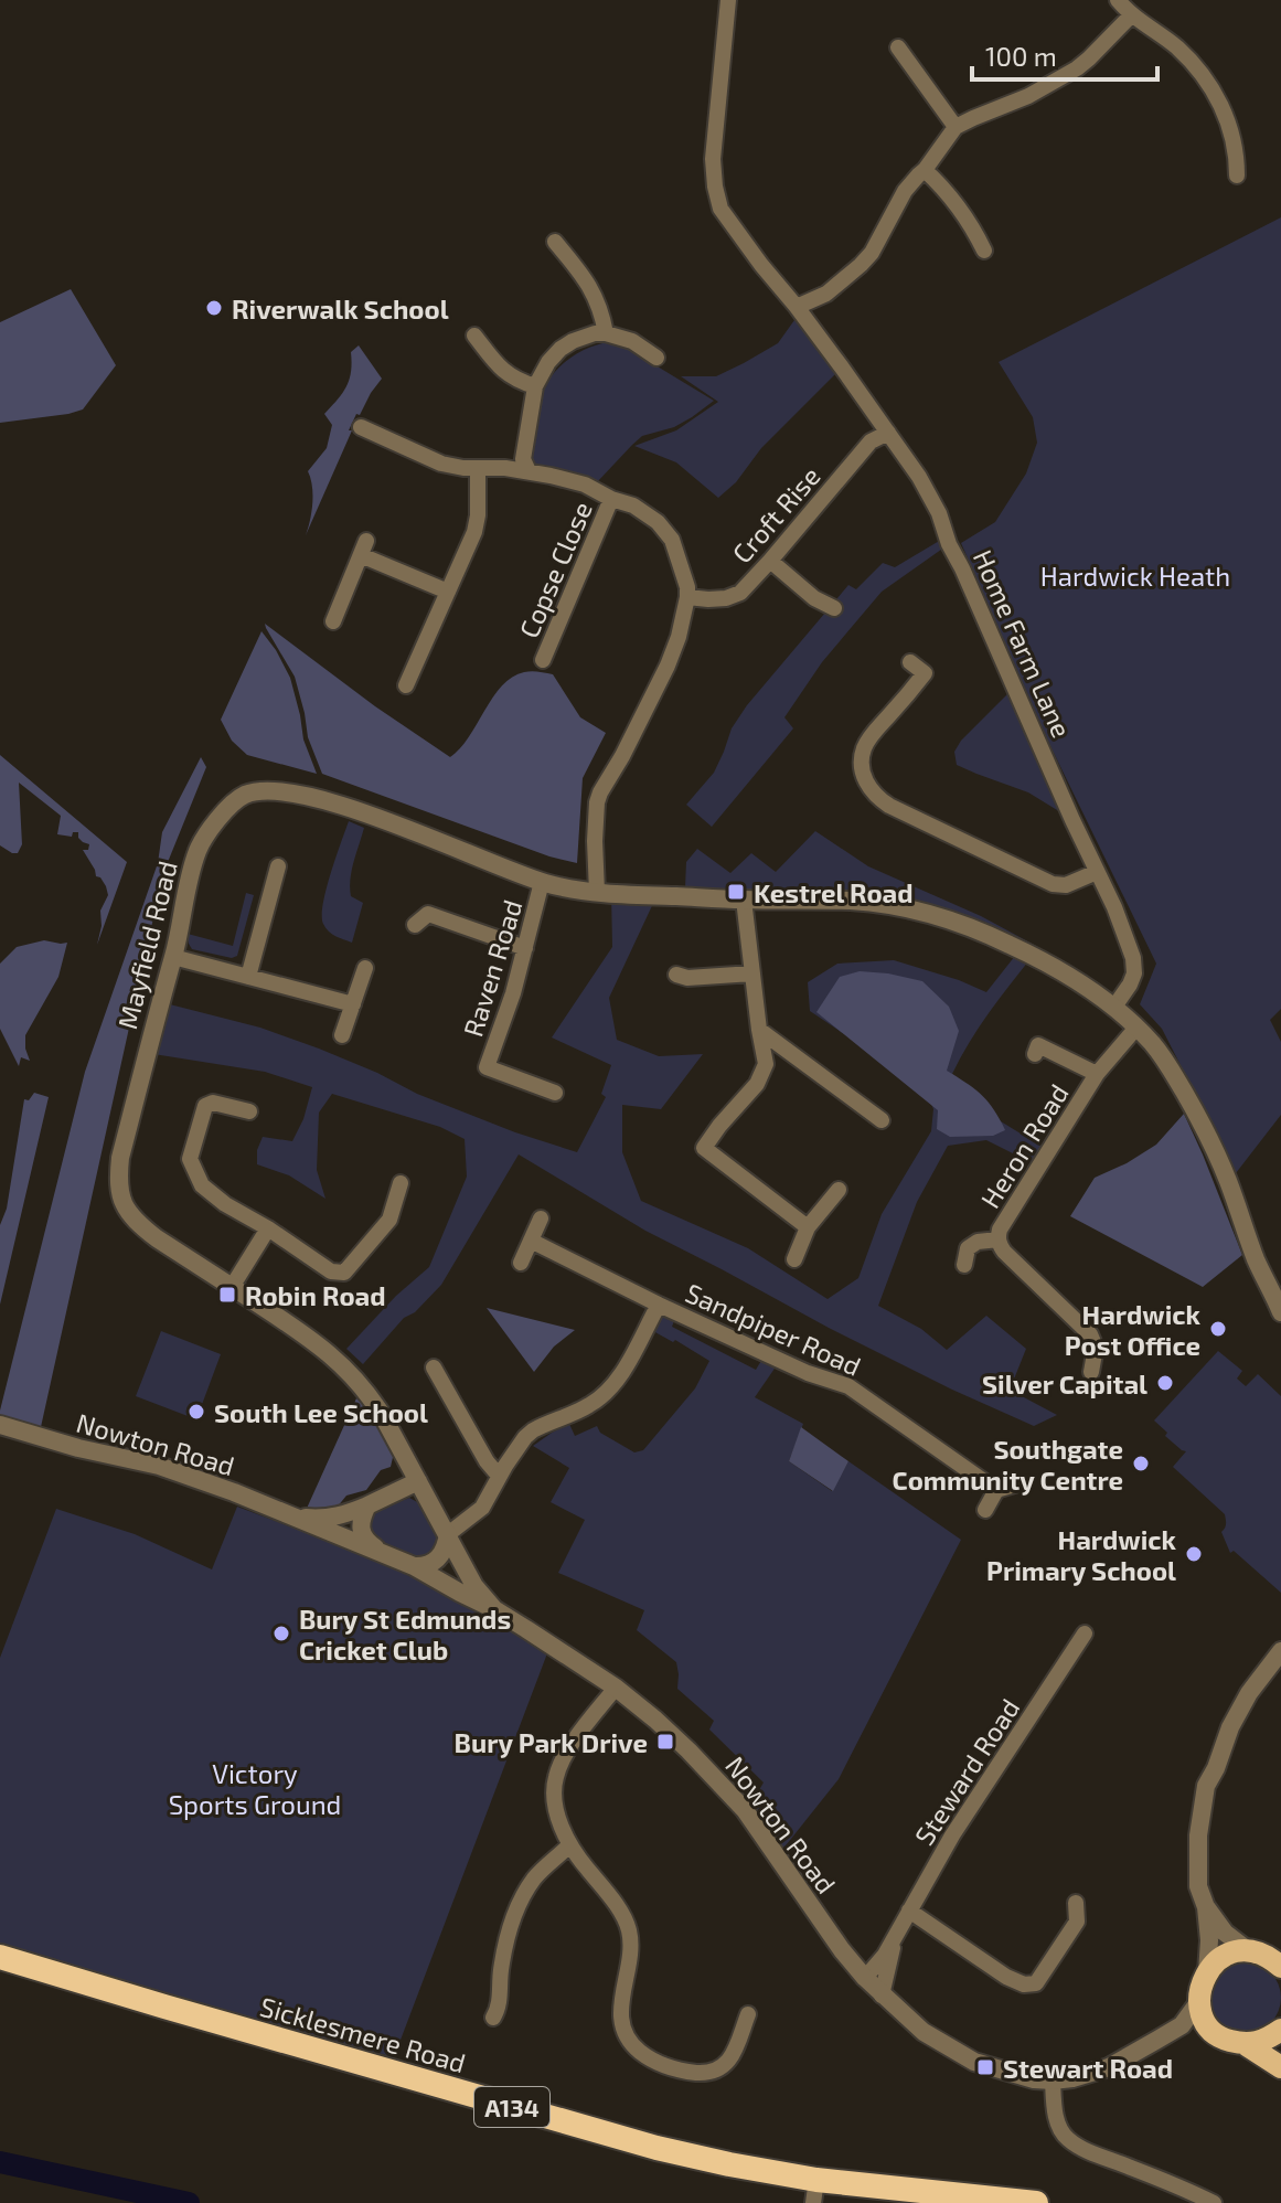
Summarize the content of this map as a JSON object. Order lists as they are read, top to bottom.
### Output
{
  "streets": {
    "highway": ["Sicklesmere Road", "A134"],
    "street": [
      "Croft Rise",
      "Copse Close",
      "Home Farm Lane",
      "Mayfield Road",
      "Raven Road",
      "Heron Road",
      "Sandpiper Road",
      "Nowton Road",
      "Steward Road"
    ]
  },
  "crossings": [
    ["Croft Rise", "Home Farm Lane"],
    ["Home Farm Lane", "Mayfield Road"],
    ["Mayfield Road", "Raven Road"],
    ["Mayfield Road", "Sandpiper Road"],
    ["Mayfield Road", "Nowton Road"],
    ["Sandpiper Road", "Nowton Road"],
    ["Nowton Road", "Steward Road"]
  ],
  "parks": ["Hardwick Heath", "Victory Sports Ground"],
  "places": {
    "other": [
      "Riverwalk School",
      "Hardwick Post Office",
      "Silver Capital",
      "South Lee School",
      "Southgate Community Centre",
      "Hardwick Primary School",
      "Bury St Edmunds Cricket Club"
    ],
    "transit": [
      "Kestrel Road",
      "Robin Road",
      "Bury Park Drive",
      "Stewart Road"
    ]
  },
  "scale_bar": "100 m"
}
